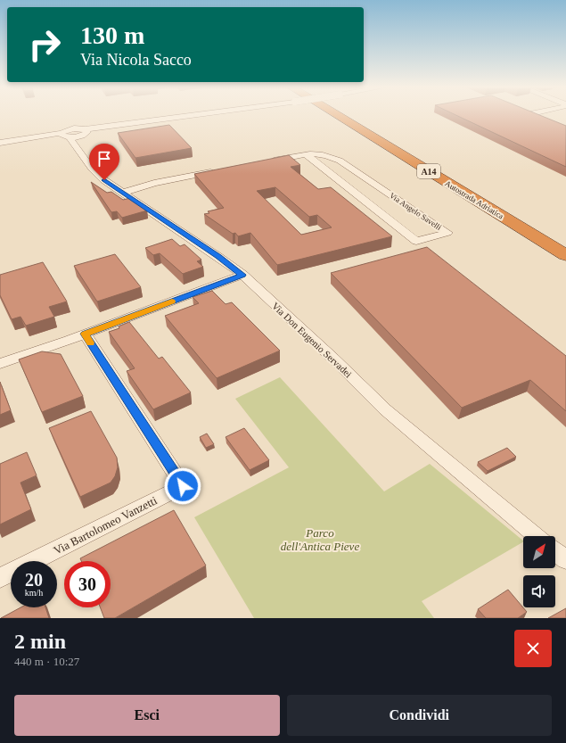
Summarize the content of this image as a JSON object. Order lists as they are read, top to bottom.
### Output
{
  "streets": {
    "highway": ["A14", "Autostrada Adriatica"],
    "street": ["Via Angelo Savelli", "Via Don Eugenio Servadei", "Via Bartolomeo Vanzetti"]
  },
  "parks": ["Parco dell'Antica Pieve"],
  "north": "top right",
  "page": {
    "turn": ["130 m", "Via Nicola Sacco"],
    "speed": "20 km/h",
    "limit": "30",
    "heading": ["2 min", "440 m · 10:27"],
    "buttons": ["Esci", "Condividi"]
  }
}
